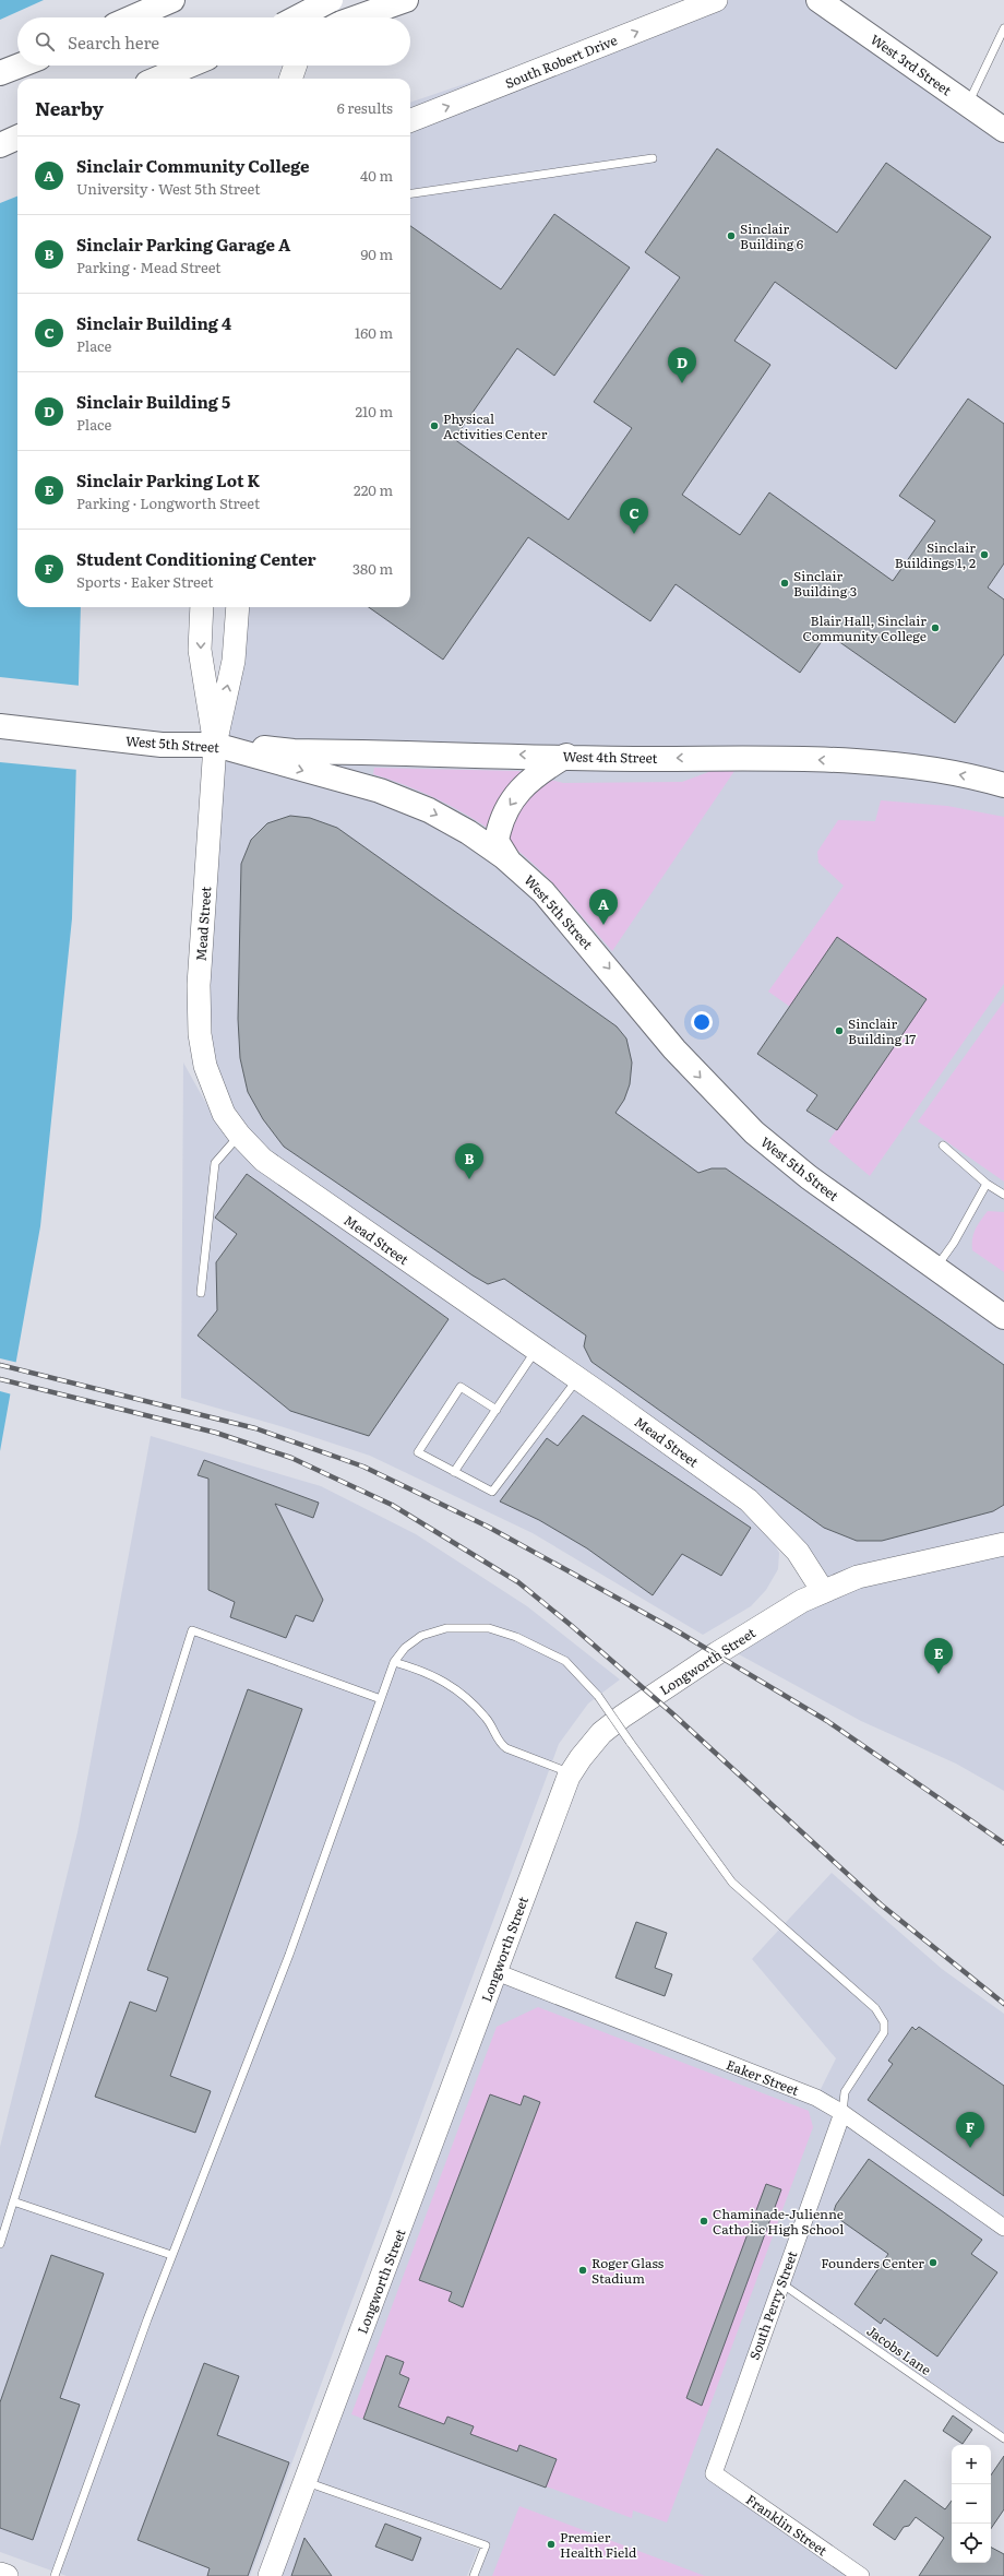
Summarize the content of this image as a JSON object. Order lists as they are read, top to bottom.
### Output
{
  "streets": {
    "main road": ["West 3rd Street", "West 5th Street", "West 4th Street"],
    "street": [
      "South Robert Drive",
      "Mead Street",
      "Longworth Street",
      "Eaker Street",
      "South Perry Street",
      "Franklin Street"
    ],
    "lane": ["Jacobs Lane"]
  },
  "crossings": [
    ["West 5th Street", "West 4th Street"],
    ["West 5th Street", "Mead Street"],
    ["West 4th Street", "Mead Street"],
    ["Mead Street", "Longworth Street"],
    ["Longworth Street", "Eaker Street"],
    ["Eaker Street", "South Perry Street"],
    ["South Perry Street", "Jacobs Lane"],
    ["South Perry Street", "Franklin Street"]
  ],
  "one_way": ["South Robert Drive", "West 5th Street", "West 4th Street"],
  "places": [
    "Sinclair Building 6",
    "Physical Activities Center",
    "Sinclair Buildings 1, 2",
    "Sinclair Building 3",
    "Blair Hall, Sinclair Community College",
    "Sinclair Building 17",
    "Chaminade-Julienne Catholic High School",
    "Founders Center",
    "Roger Glass Stadium",
    "Premier Health Field"
  ],
  "page": {
    "search": "Search here",
    "heading": ["Nearby", "6 results"],
    "list": [
      {
        "mark": "A",
        "name": "Sinclair Community College",
        "note": "University · West 5th Street",
        "value": "40 m"
      },
      {
        "mark": "B",
        "name": "Sinclair Parking Garage A",
        "note": "Parking · Mead Street",
        "value": "90 m"
      },
      {
        "mark": "C",
        "name": "Sinclair Building 4",
        "note": "Place",
        "value": "160 m"
      },
      {
        "mark": "D",
        "name": "Sinclair Building 5",
        "note": "Place",
        "value": "210 m"
      },
      {
        "mark": "E",
        "name": "Sinclair Parking Lot K",
        "note": "Parking · Longworth Street",
        "value": "220 m"
      },
      {
        "mark": "F",
        "name": "Student Conditioning Center",
        "note": "Sports · Eaker Street",
        "value": "380 m"
      }
    ],
    "pins": [
      "D",
      "C",
      "A",
      "B",
      "E",
      "F"
    ],
    "map_buttons": ["+", "−"]
  }
}
